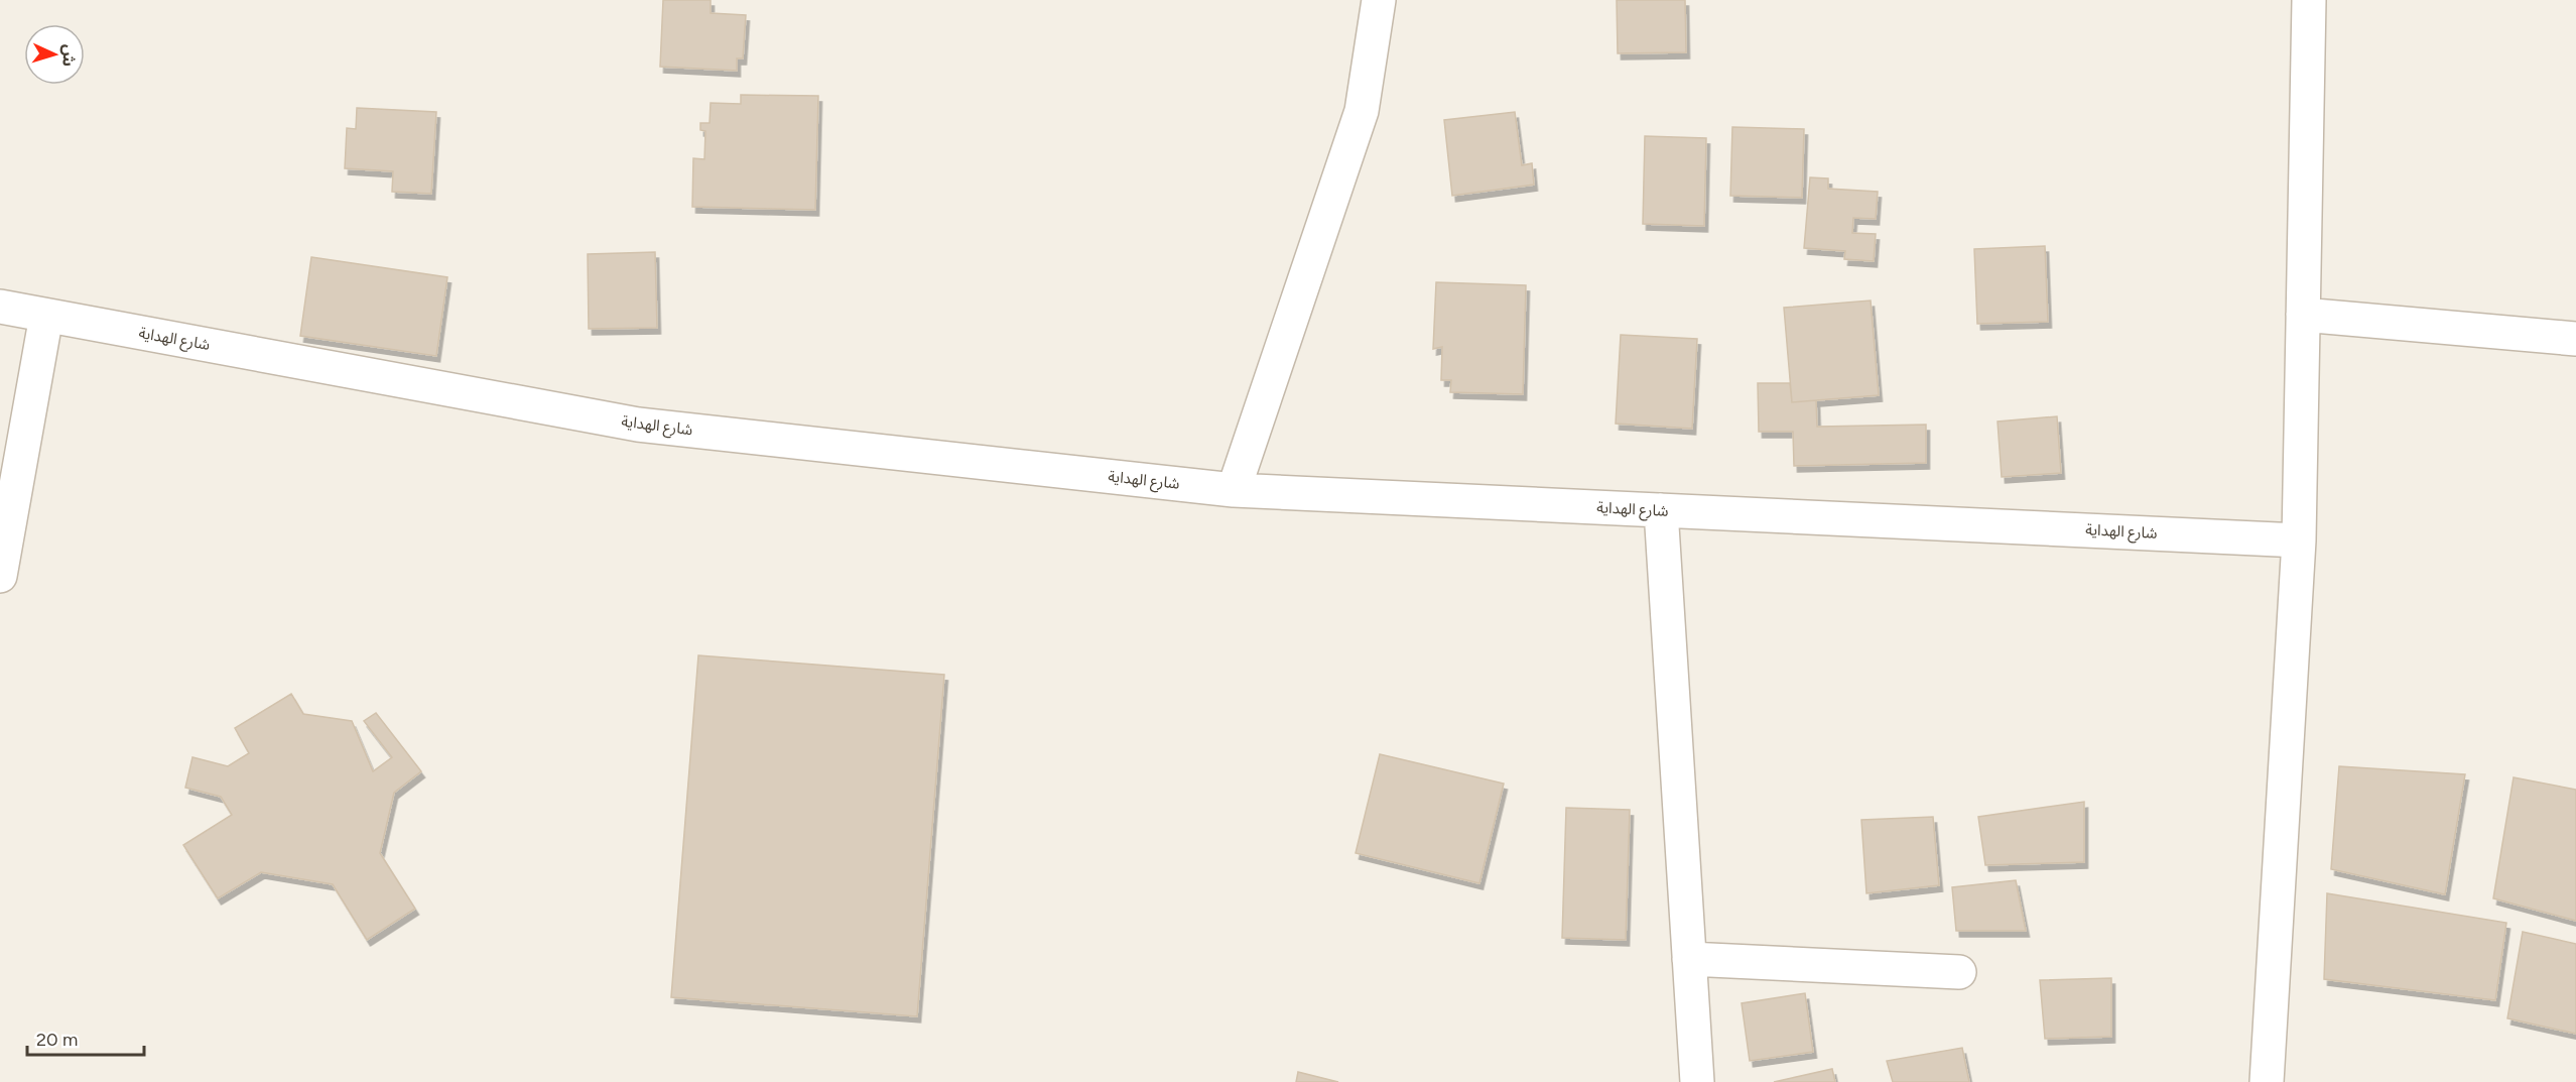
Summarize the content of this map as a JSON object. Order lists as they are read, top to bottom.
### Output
{
  "streets": {
    "street": ["شارع الهداية"]
  },
  "scale_bar": "20 m",
  "north": "right"
}
